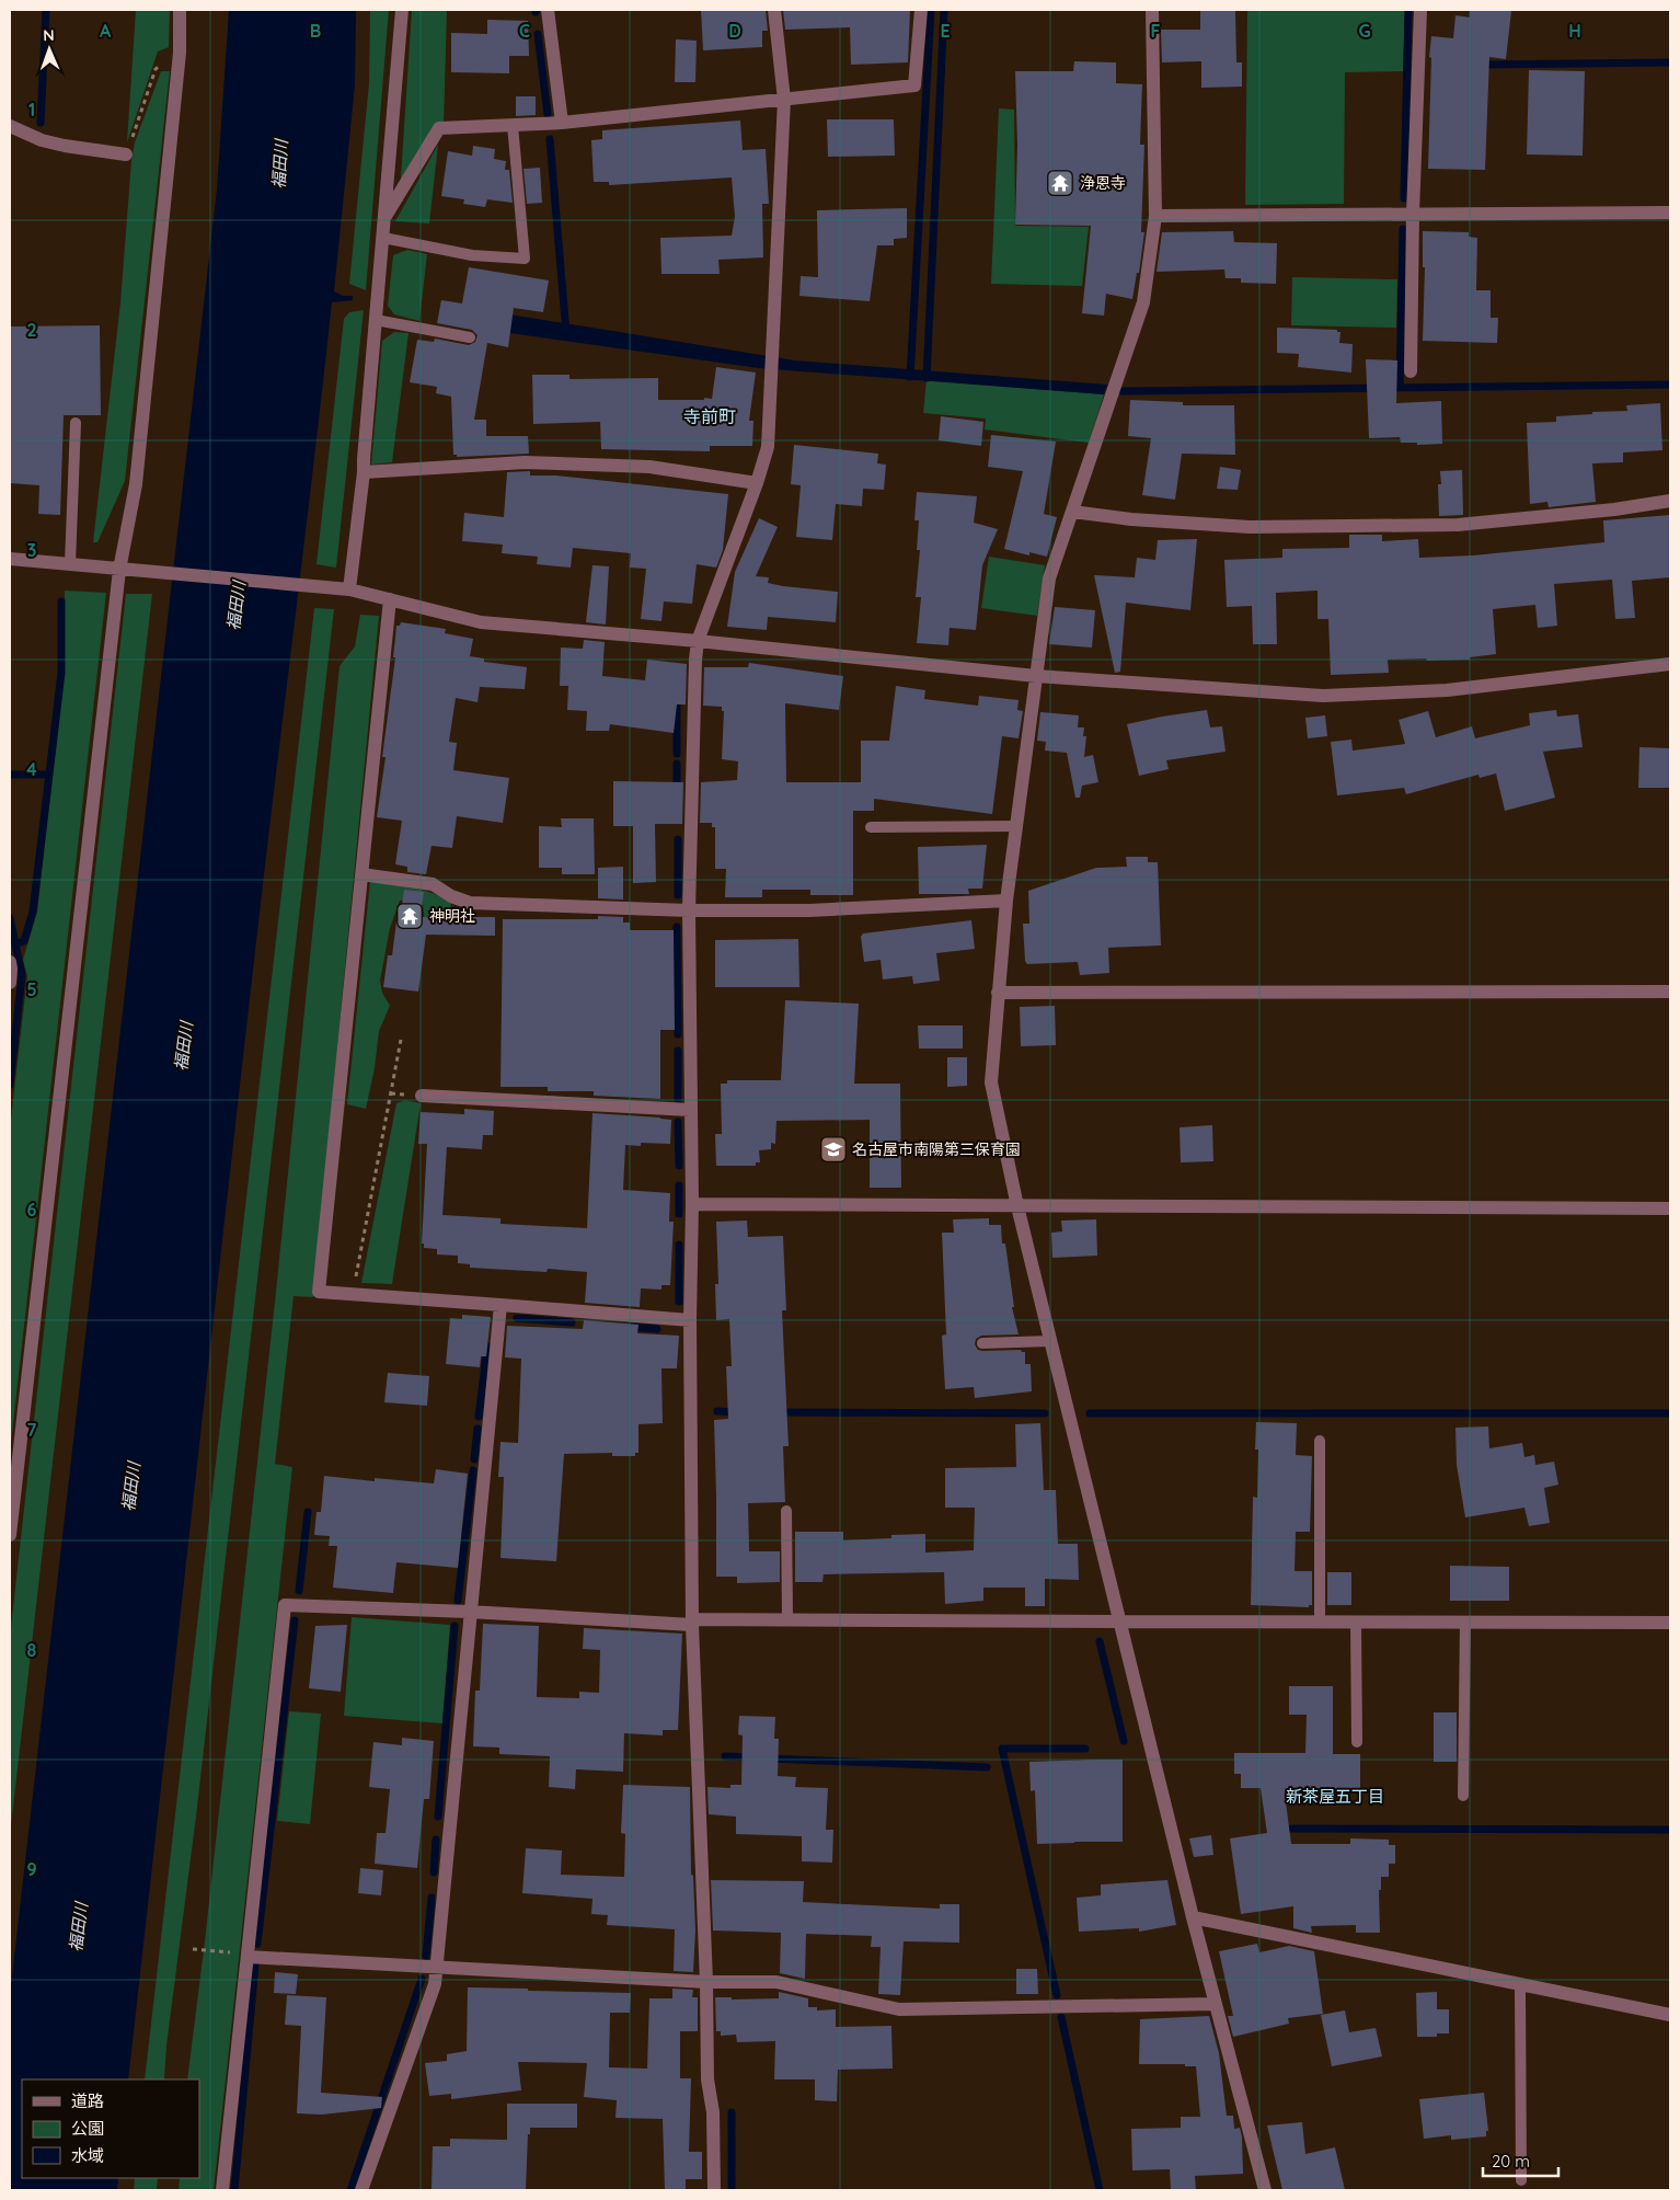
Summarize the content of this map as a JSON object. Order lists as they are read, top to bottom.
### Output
{
  "districts": ["寺前町", "新茶屋五丁目"],
  "water": ["福田川"],
  "places": {
    "temple": ["浄恩寺", "神明社"],
    "school or university": ["名古屋市南陽第三保育園"]
  },
  "legend": ["道路", "公園", "水域"],
  "scale_bar": "20 m",
  "north": "top",
  "grid": {
    "columns": [
      "A",
      "B",
      "C",
      "D",
      "E",
      "F",
      "G",
      "H"
    ],
    "rows": [
      "1",
      "2",
      "3",
      "4",
      "5",
      "6",
      "7",
      "8",
      "9"
    ]
  }
}
